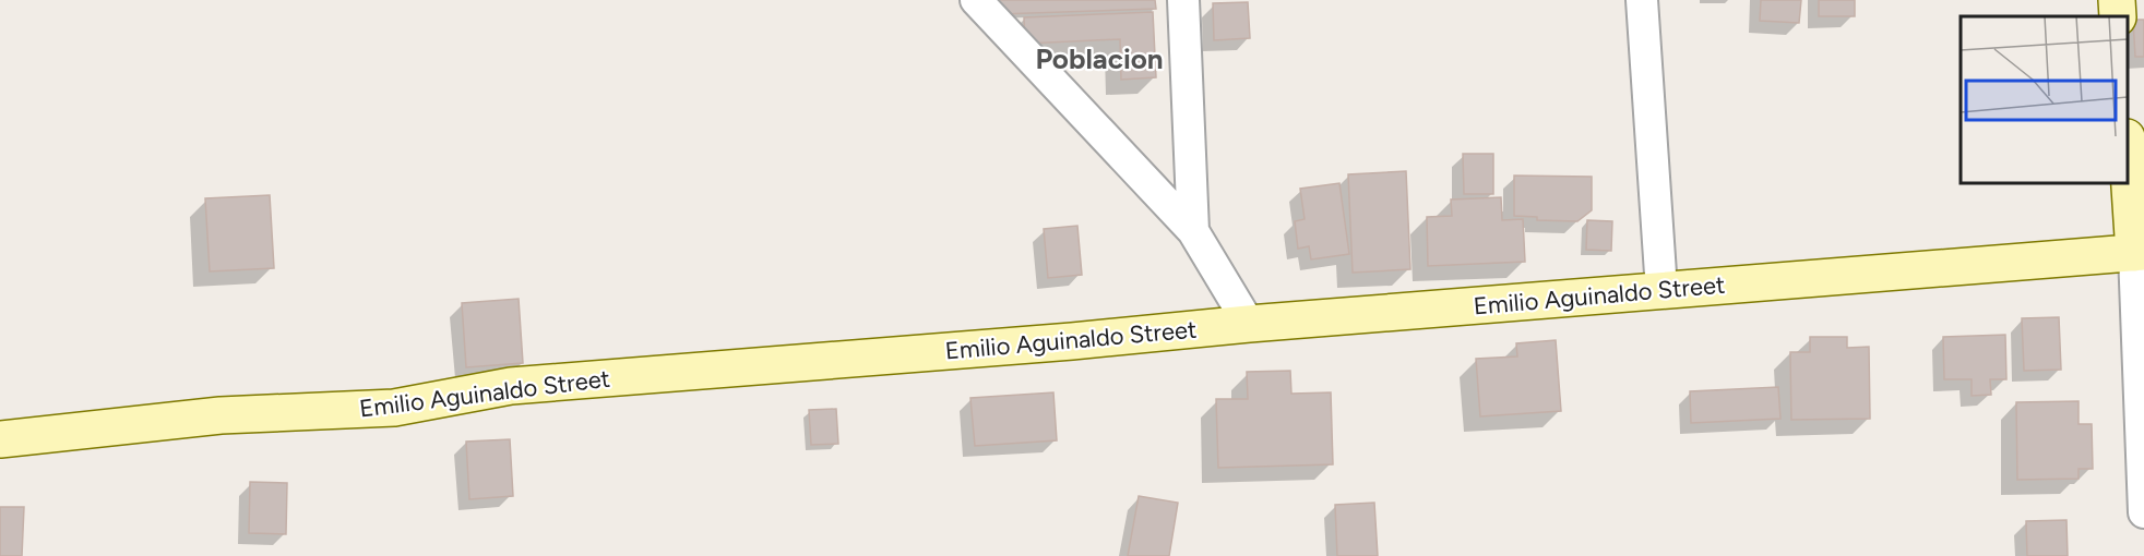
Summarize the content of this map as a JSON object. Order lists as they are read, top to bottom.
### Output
{
  "streets": {
    "street": ["Emilio Aguinaldo Street"]
  },
  "districts": ["Poblacion"]
}
